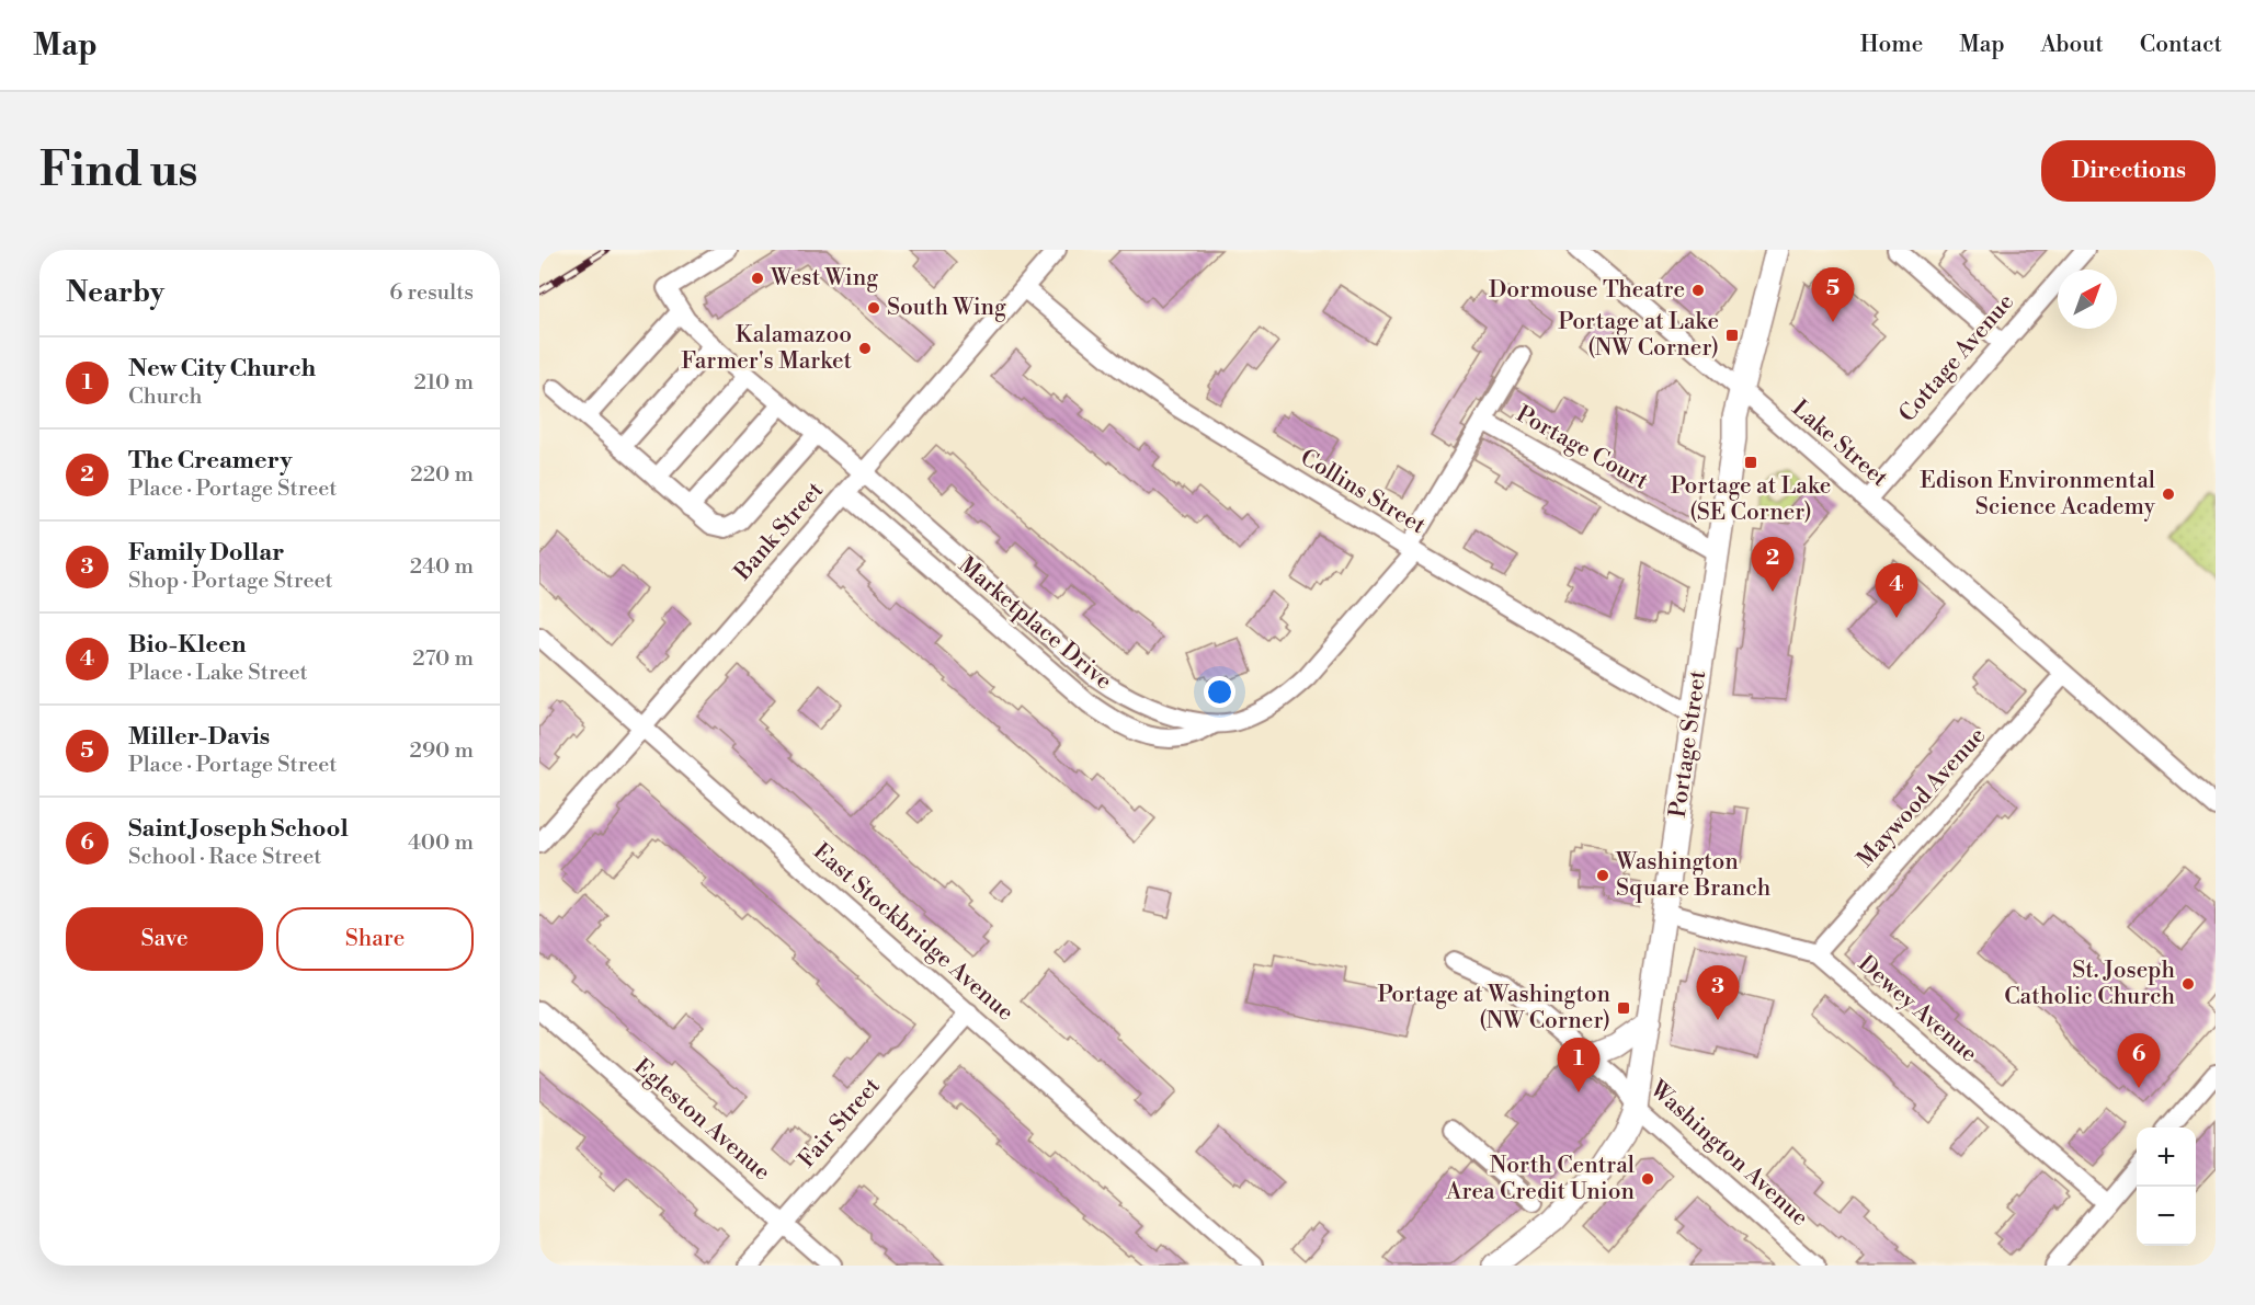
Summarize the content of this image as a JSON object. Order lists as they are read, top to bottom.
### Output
{
  "streets": {
    "main road": ["Portage Street"],
    "street": [
      "Cottage Avenue",
      "Lake Street",
      "Portage Court",
      "Collins Street",
      "Bank Street",
      "Marketplace Drive",
      "Maywood Avenue",
      "East Stockbridge Avenue",
      "Dewey Avenue",
      "Egleston Avenue",
      "Fair Street",
      "Washington Avenue"
    ]
  },
  "crossings": [
    ["Cottage Avenue", "Lake Street"],
    ["Lake Street", "Portage Street"],
    ["Lake Street", "Maywood Avenue"],
    ["Portage Court", "Collins Street"],
    ["Portage Court", "Marketplace Drive"],
    ["Portage Court", "Portage Street"],
    ["Collins Street", "Bank Street"],
    ["Collins Street", "Marketplace Drive"],
    ["Collins Street", "Portage Street"],
    ["Bank Street", "Marketplace Drive"],
    ["Bank Street", "East Stockbridge Avenue"],
    ["Portage Street", "Dewey Avenue"],
    ["Portage Street", "Washington Avenue"],
    ["Maywood Avenue", "Dewey Avenue"],
    ["East Stockbridge Avenue", "Fair Street"],
    ["Egleston Avenue", "Fair Street"]
  ],
  "places": {
    "other": [
      "West Wing",
      "Dormouse Theatre",
      "South Wing",
      "Kalamazoo Farmer's Market",
      "Edison Environmental Science Academy",
      "Washington Square Branch",
      "St. Joseph Catholic Church",
      "North Central Area Credit Union"
    ],
    "transit": ["Portage at Lake (NW Corner)", "Portage at Lake (SE Corner)", "Portage at Washington (NW Corner)"]
  },
  "north": "top right",
  "page": {
    "header": "Map",
    "nav": [
      "Home",
      "Map",
      "About",
      "Contact"
    ],
    "buttons": [
      "Directions",
      ["Save", "Share"]
    ],
    "title": "Find us",
    "heading": ["Nearby", "6 results"],
    "pins": [
      "5",
      "2",
      "4",
      "3",
      "6",
      "1"
    ],
    "list": [
      {
        "mark": "1",
        "name": "New City Church",
        "note": "Church",
        "value": "210 m"
      },
      {
        "mark": "2",
        "name": "The Creamery",
        "note": "Place · Portage Street",
        "value": "220 m"
      },
      {
        "mark": "3",
        "name": "Family Dollar",
        "note": "Shop · Portage Street",
        "value": "240 m"
      },
      {
        "mark": "4",
        "name": "Bio-Kleen",
        "note": "Place · Lake Street",
        "value": "270 m"
      },
      {
        "mark": "5",
        "name": "Miller-Davis",
        "note": "Place · Portage Street",
        "value": "290 m"
      },
      {
        "mark": "6",
        "name": "Saint Joseph School",
        "note": "School · Race Street",
        "value": "400 m"
      }
    ],
    "map_buttons": ["+", "−"]
  }
}
